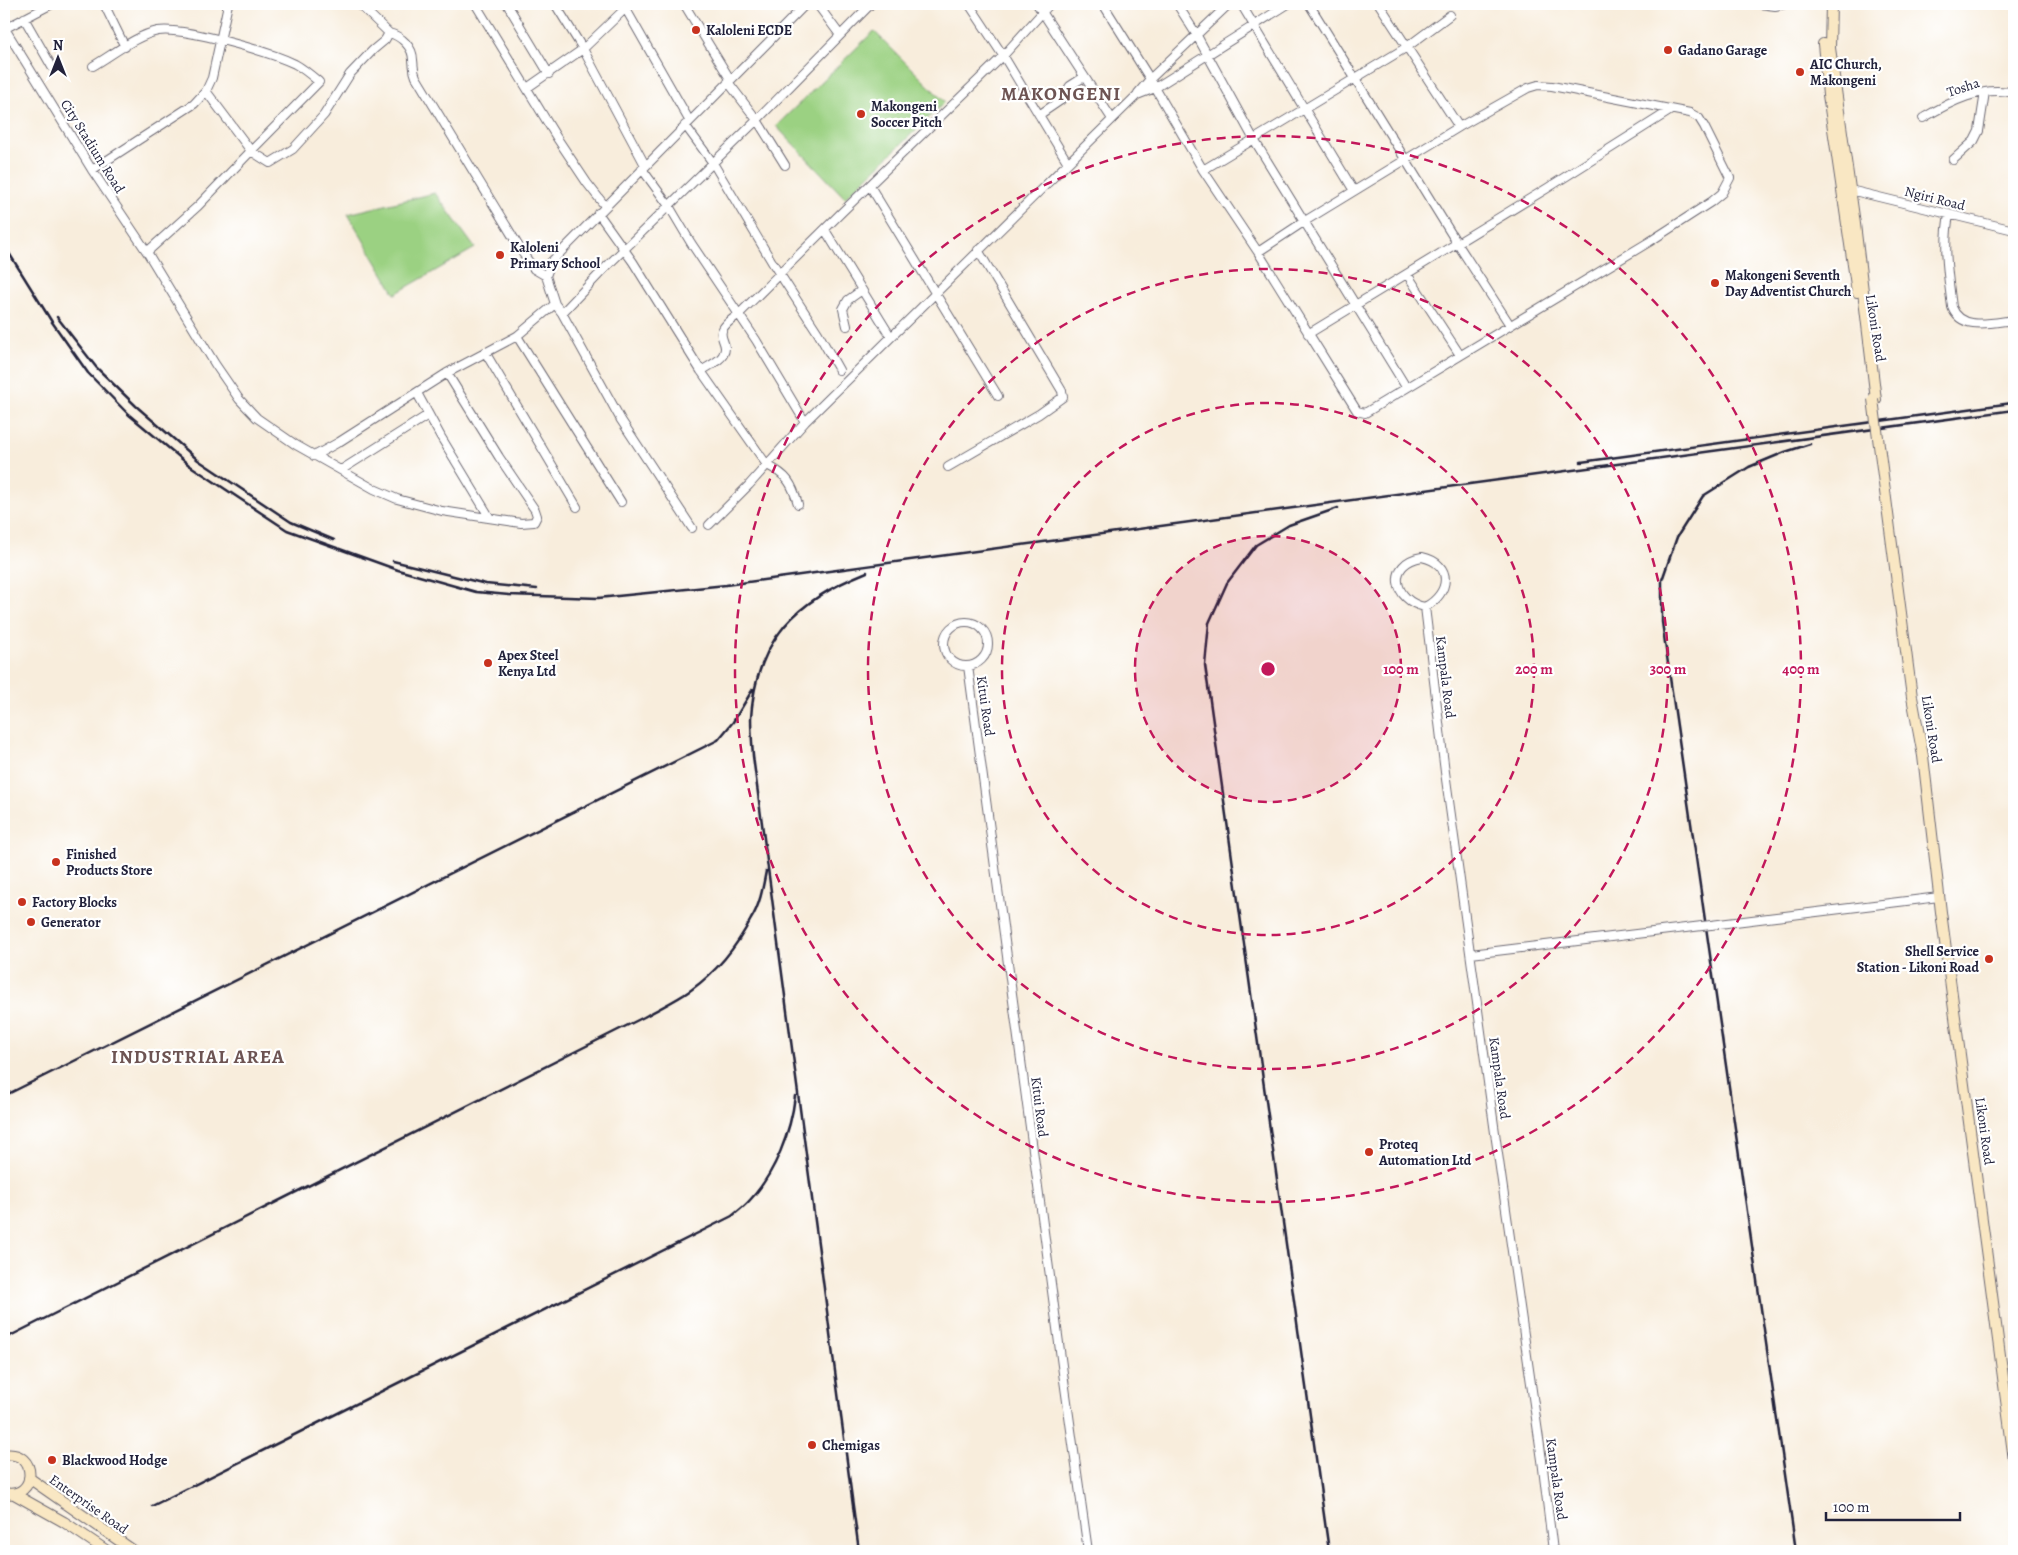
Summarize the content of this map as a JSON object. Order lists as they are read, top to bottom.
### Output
{
  "streets": {
    "street": [
      "Tosha",
      "City Stadium Road",
      "Ngiri Road",
      "Likoni Road",
      "Kampala Road",
      "Kitui Road",
      "Enterprise Road"
    ]
  },
  "crossings": [
    ["Ngiri Road", "Likoni Road"]
  ],
  "districts": ["MAKONGENI", "INDUSTRIAL AREA"],
  "places": [
    "Kaloleni ECDE",
    "Gadano Garage",
    "AIC Church, Makongeni",
    "Makongeni Soccer Pitch",
    "Kaloleni Primary School",
    "Makongeni Seventh Day Adventist Church",
    "Apex Steel Kenya Ltd",
    "Finished Products Store",
    "Factory Blocks",
    "Generator",
    "Shell Service Station - Likoni Road",
    "Proteq Automation Ltd",
    "Chemigas",
    "Blackwood Hodge"
  ],
  "scale_bar": "100 m",
  "north": "top",
  "rings": [
    "100 m",
    "200 m",
    "300 m",
    "400 m"
  ]
}
